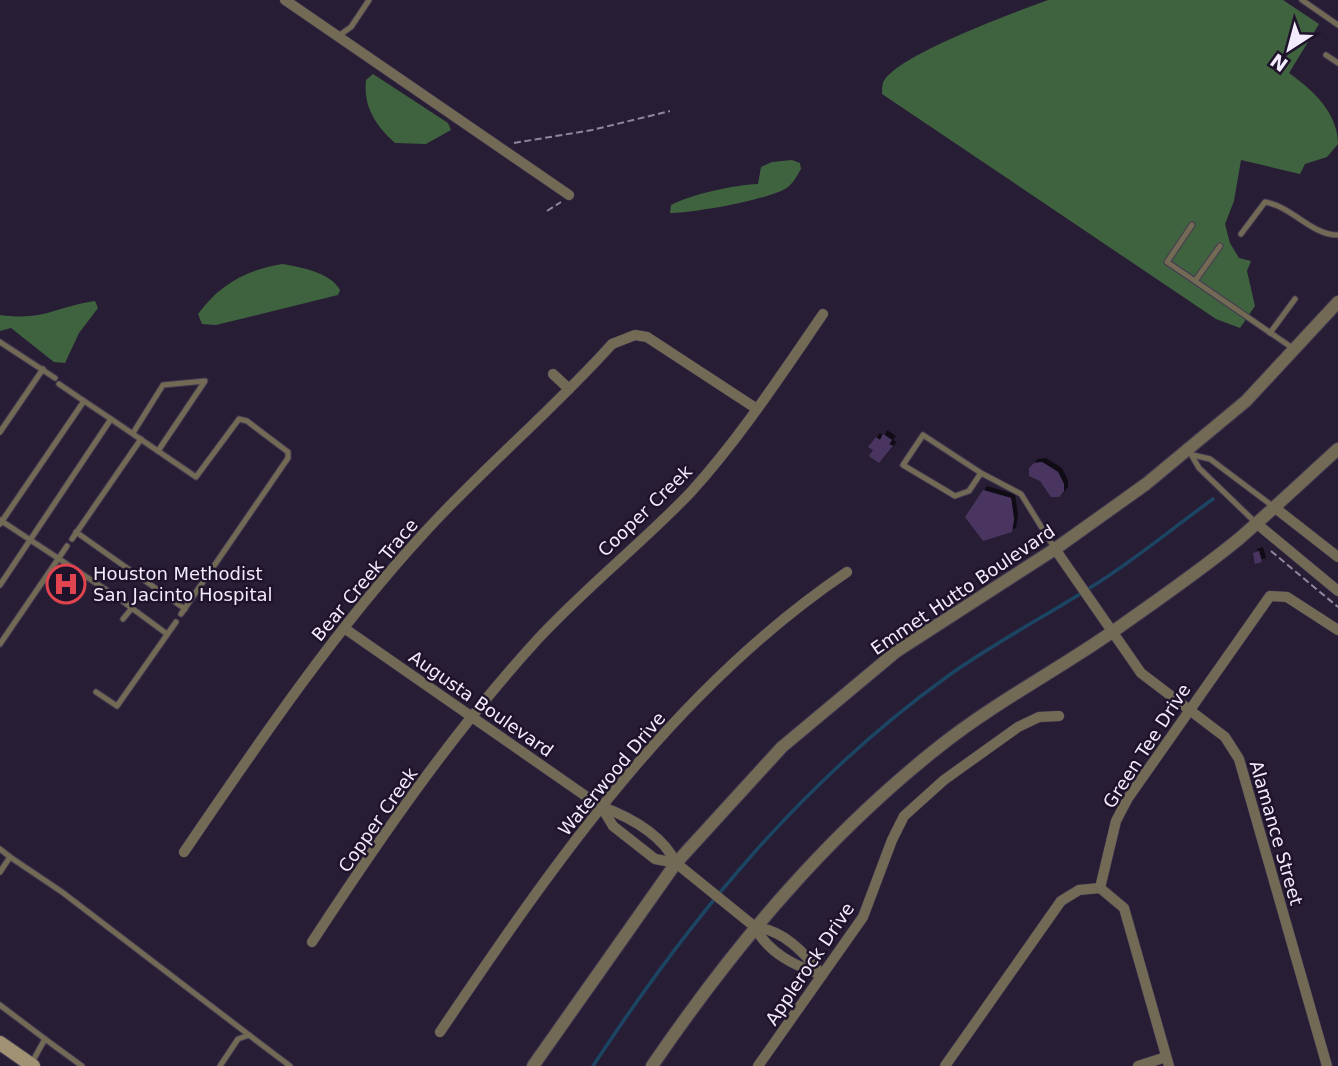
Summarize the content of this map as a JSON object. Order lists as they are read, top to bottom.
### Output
{
  "streets": {
    "street": [
      "Cooper Creek",
      "Bear Creek Trace",
      "Emmet Hutto Boulevard",
      "Augusta Boulevard",
      "Green Tee Drive",
      "Waterwood Drive",
      "Copper Creek",
      "Alamance Street",
      "Applerock Drive"
    ]
  },
  "crossings": [
    ["Cooper Creek", "Bear Creek Trace"],
    ["Cooper Creek", "Augusta Boulevard"],
    ["Cooper Creek", "Copper Creek"],
    ["Bear Creek Trace", "Augusta Boulevard"],
    ["Emmet Hutto Boulevard", "Augusta Boulevard"],
    ["Emmet Hutto Boulevard", "Alamance Street"],
    ["Augusta Boulevard", "Waterwood Drive"],
    ["Augusta Boulevard", "Copper Creek"],
    ["Augusta Boulevard", "Applerock Drive"],
    ["Green Tee Drive", "Alamance Street"]
  ],
  "places": {
    "hospital": ["Houston Methodist San Jacinto Hospital"]
  },
  "north": "bottom left"
}
